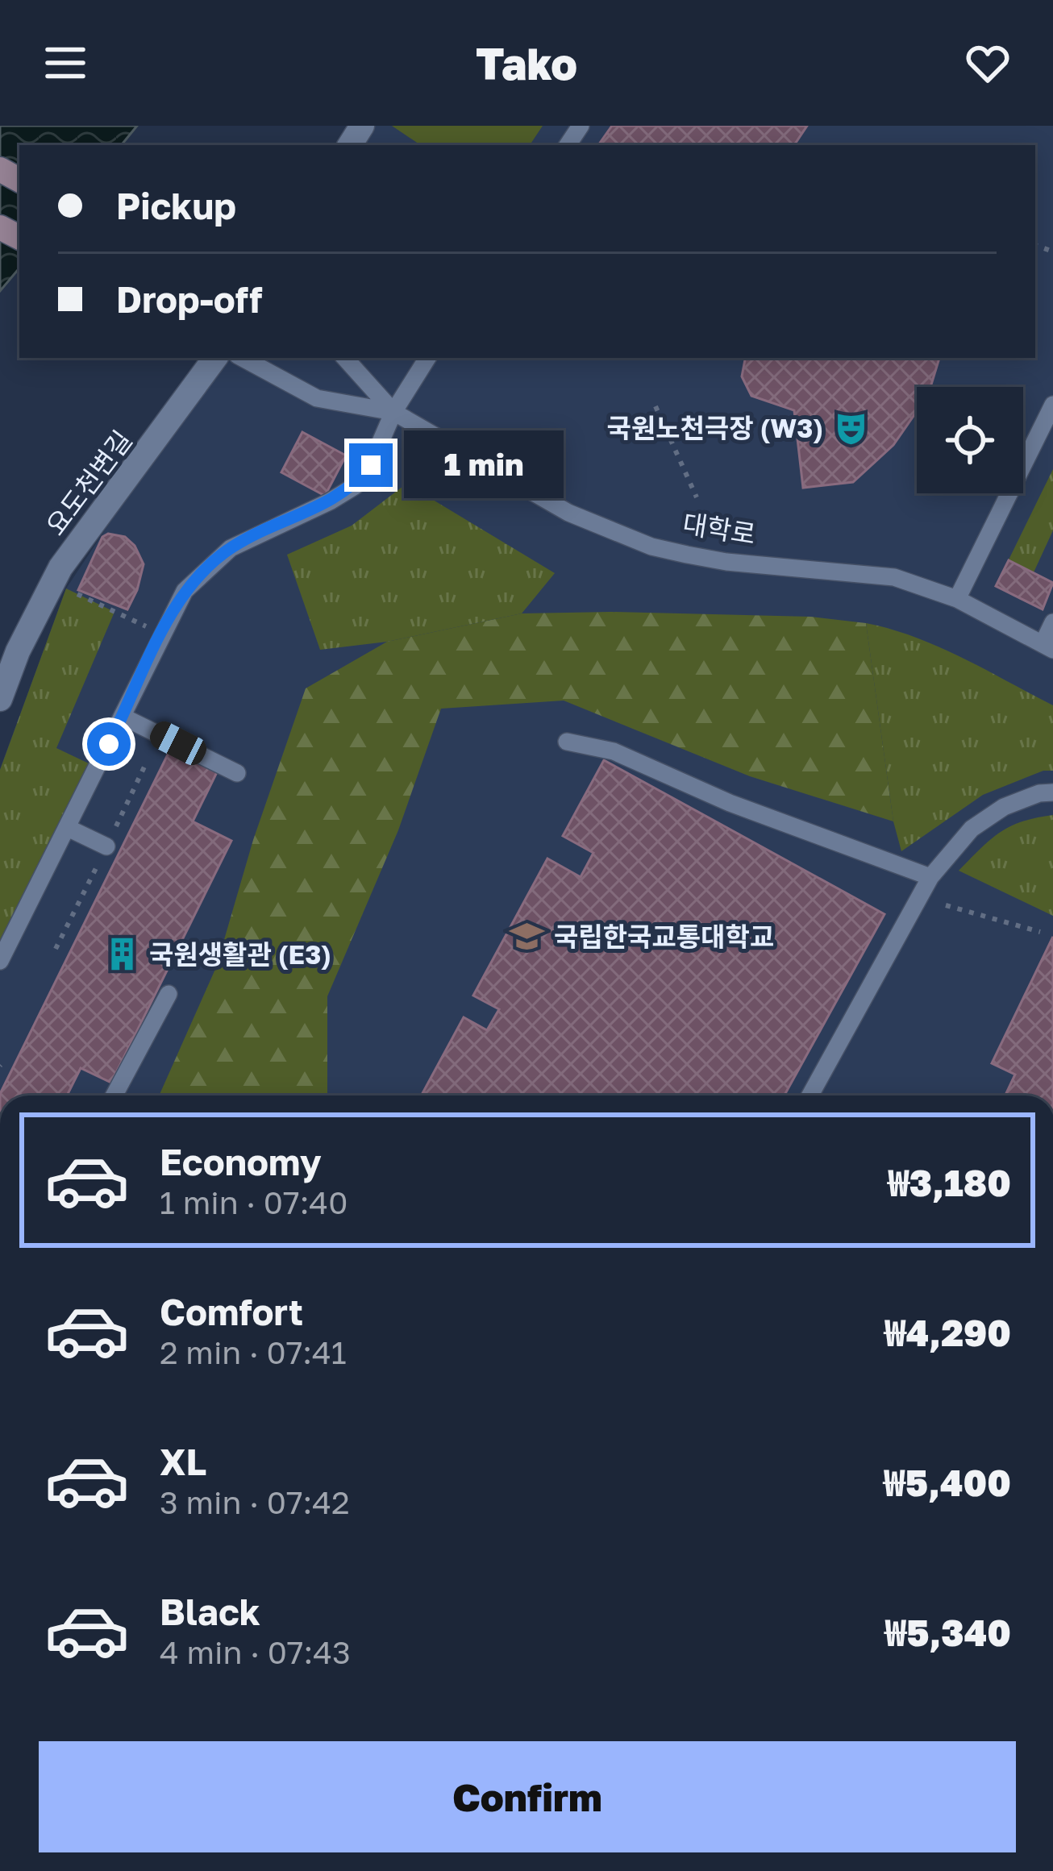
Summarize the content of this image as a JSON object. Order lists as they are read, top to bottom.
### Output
{
  "streets": {
    "street": ["요도천변길"],
    "lane": ["대학로"]
  },
  "places": {
    "theatre": ["국원노천극장 (W3)"],
    "school or university": ["국립한국교통대학교"],
    "building": ["국원생활관 (E3)"]
  },
  "page": {
    "header": "Tako",
    "banner": ["Pickup", "Drop-off"],
    "bubble": "1 min",
    "list": [
      {
        "name": "Economy",
        "note": "1 min · 07:40",
        "value": "₩3,180"
      },
      {
        "name": "Comfort",
        "note": "2 min · 07:41",
        "value": "₩4,290"
      },
      {
        "name": "XL",
        "note": "3 min · 07:42",
        "value": "₩5,400"
      },
      {
        "name": "Black",
        "note": "4 min · 07:43",
        "value": "₩5,340"
      }
    ],
    "buttons": "Confirm"
  }
}
